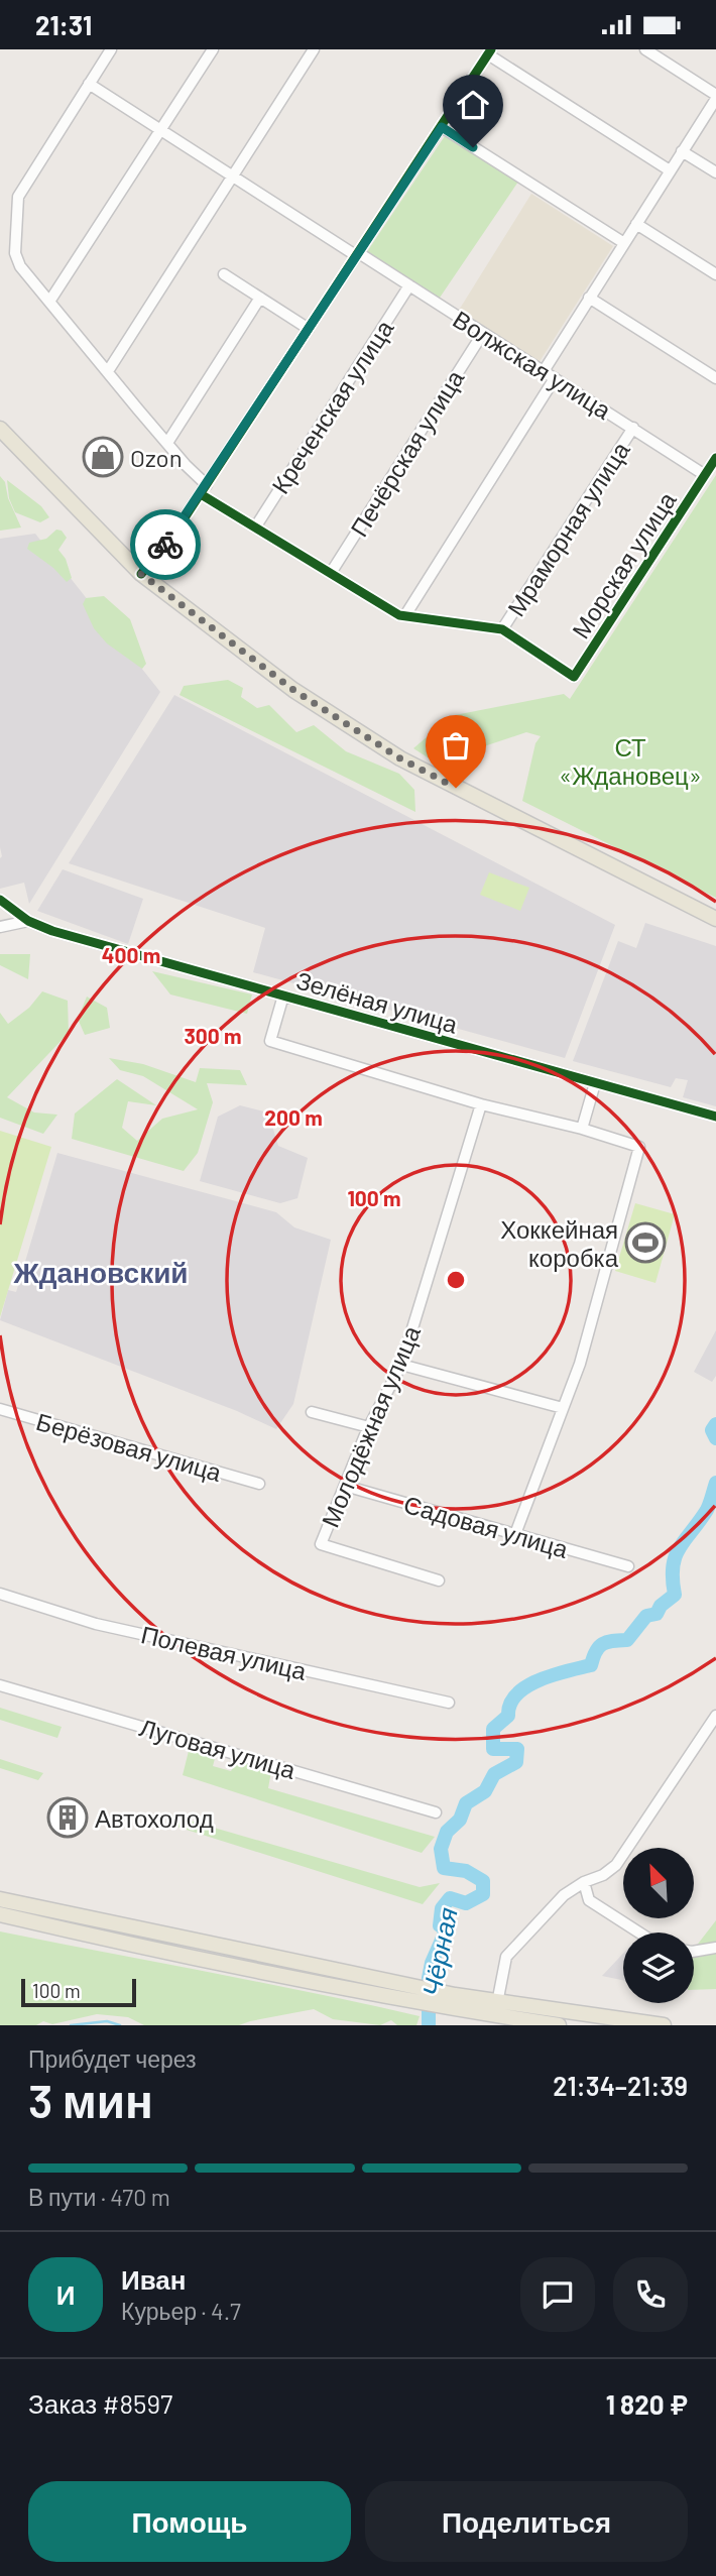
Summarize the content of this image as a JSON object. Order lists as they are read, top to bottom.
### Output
{
  "streets": {
    "street": [
      "Волжская улица",
      "Креченская улица",
      "Печёрская улица",
      "Мраморная улица",
      "Морская улица",
      "Зелёная улица",
      "Молодёжная улица",
      "Берёзовая улица",
      "Садовая улица",
      "Полевая улица",
      "Луговая улица"
    ]
  },
  "crossings": [
    ["Волжская улица", "Креченская улица"],
    ["Волжская улица", "Печёрская улица"],
    ["Волжская улица", "Мраморная улица"],
    ["Волжская улица", "Морская улица"],
    ["Мраморная улица", "Морская улица"],
    ["Молодёжная улица", "Садовая улица"]
  ],
  "districts": ["Ждановский"],
  "water": ["Чёрная"],
  "parks": ["СТ «Ждановец»"],
  "places": {
    "shop": ["Ozon"],
    "sports": ["Хоккейная коробка"],
    "building": ["Автохолод"]
  },
  "scale_bar": "100 m",
  "north": "top left",
  "page": {
    "status": "21:31",
    "scale": "100 m",
    "heading": ["3 мин", "Прибудет через", "21:34–21:39"],
    "panel": [
      "Иван",
      "Курьер · 4.7",
      "Заказ #8597",
      "1 820 ₽"
    ],
    "bar": "В пути · 470 m",
    "round": "И",
    "buttons": ["Помощь", "Поделиться"]
  },
  "rings": [
    "400 m",
    "300 m",
    "200 m",
    "100 m"
  ]
}
